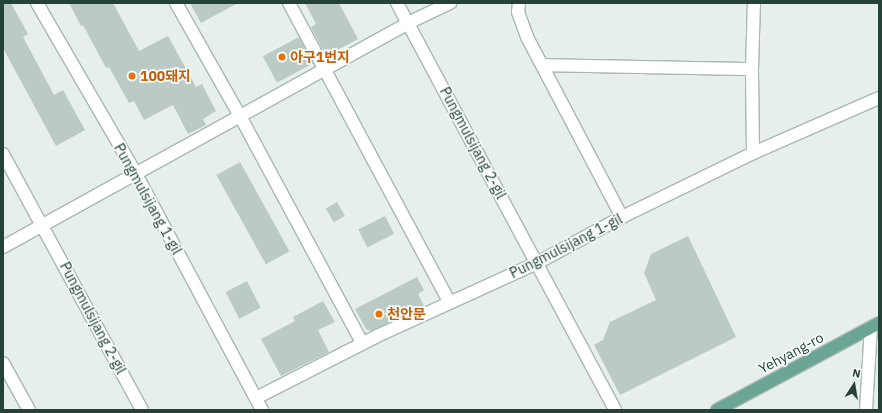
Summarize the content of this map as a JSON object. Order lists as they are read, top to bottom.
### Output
{
  "streets": {
    "main road": ["Yehyang-ro"],
    "street": ["Pungmulsijang 2-gil", "Pungmulsijang 1-gil"]
  },
  "crossings": [
    ["Pungmulsijang 2-gil", "Pungmulsijang 1-gil"]
  ],
  "places": ["아구1번지", "100돼지", "천안문"],
  "north": "top"
}
